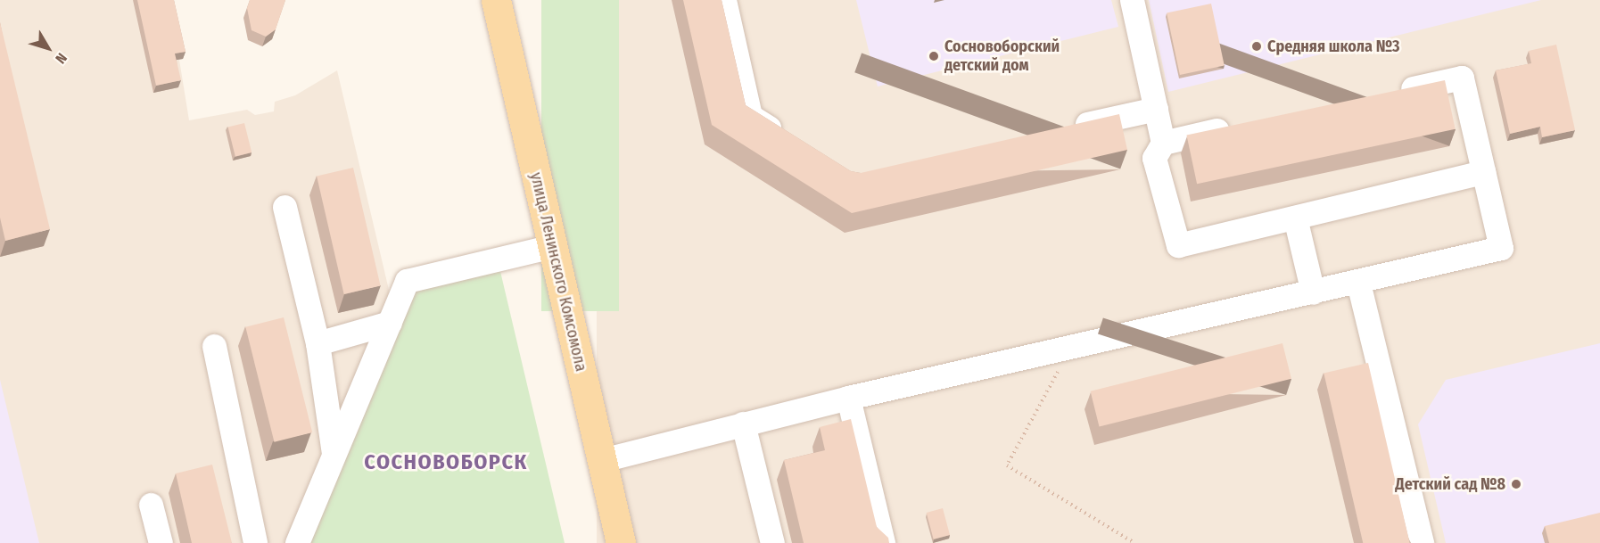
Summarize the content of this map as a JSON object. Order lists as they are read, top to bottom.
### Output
{
  "streets": {
    "main road": ["улица Ленинского Комсомола"]
  },
  "districts": ["СОСНОВОБОРСК"],
  "places": ["Средняя школа №3", "Сосновоборский детский дом", "Детский сад №8"],
  "north": "bottom right"
}
